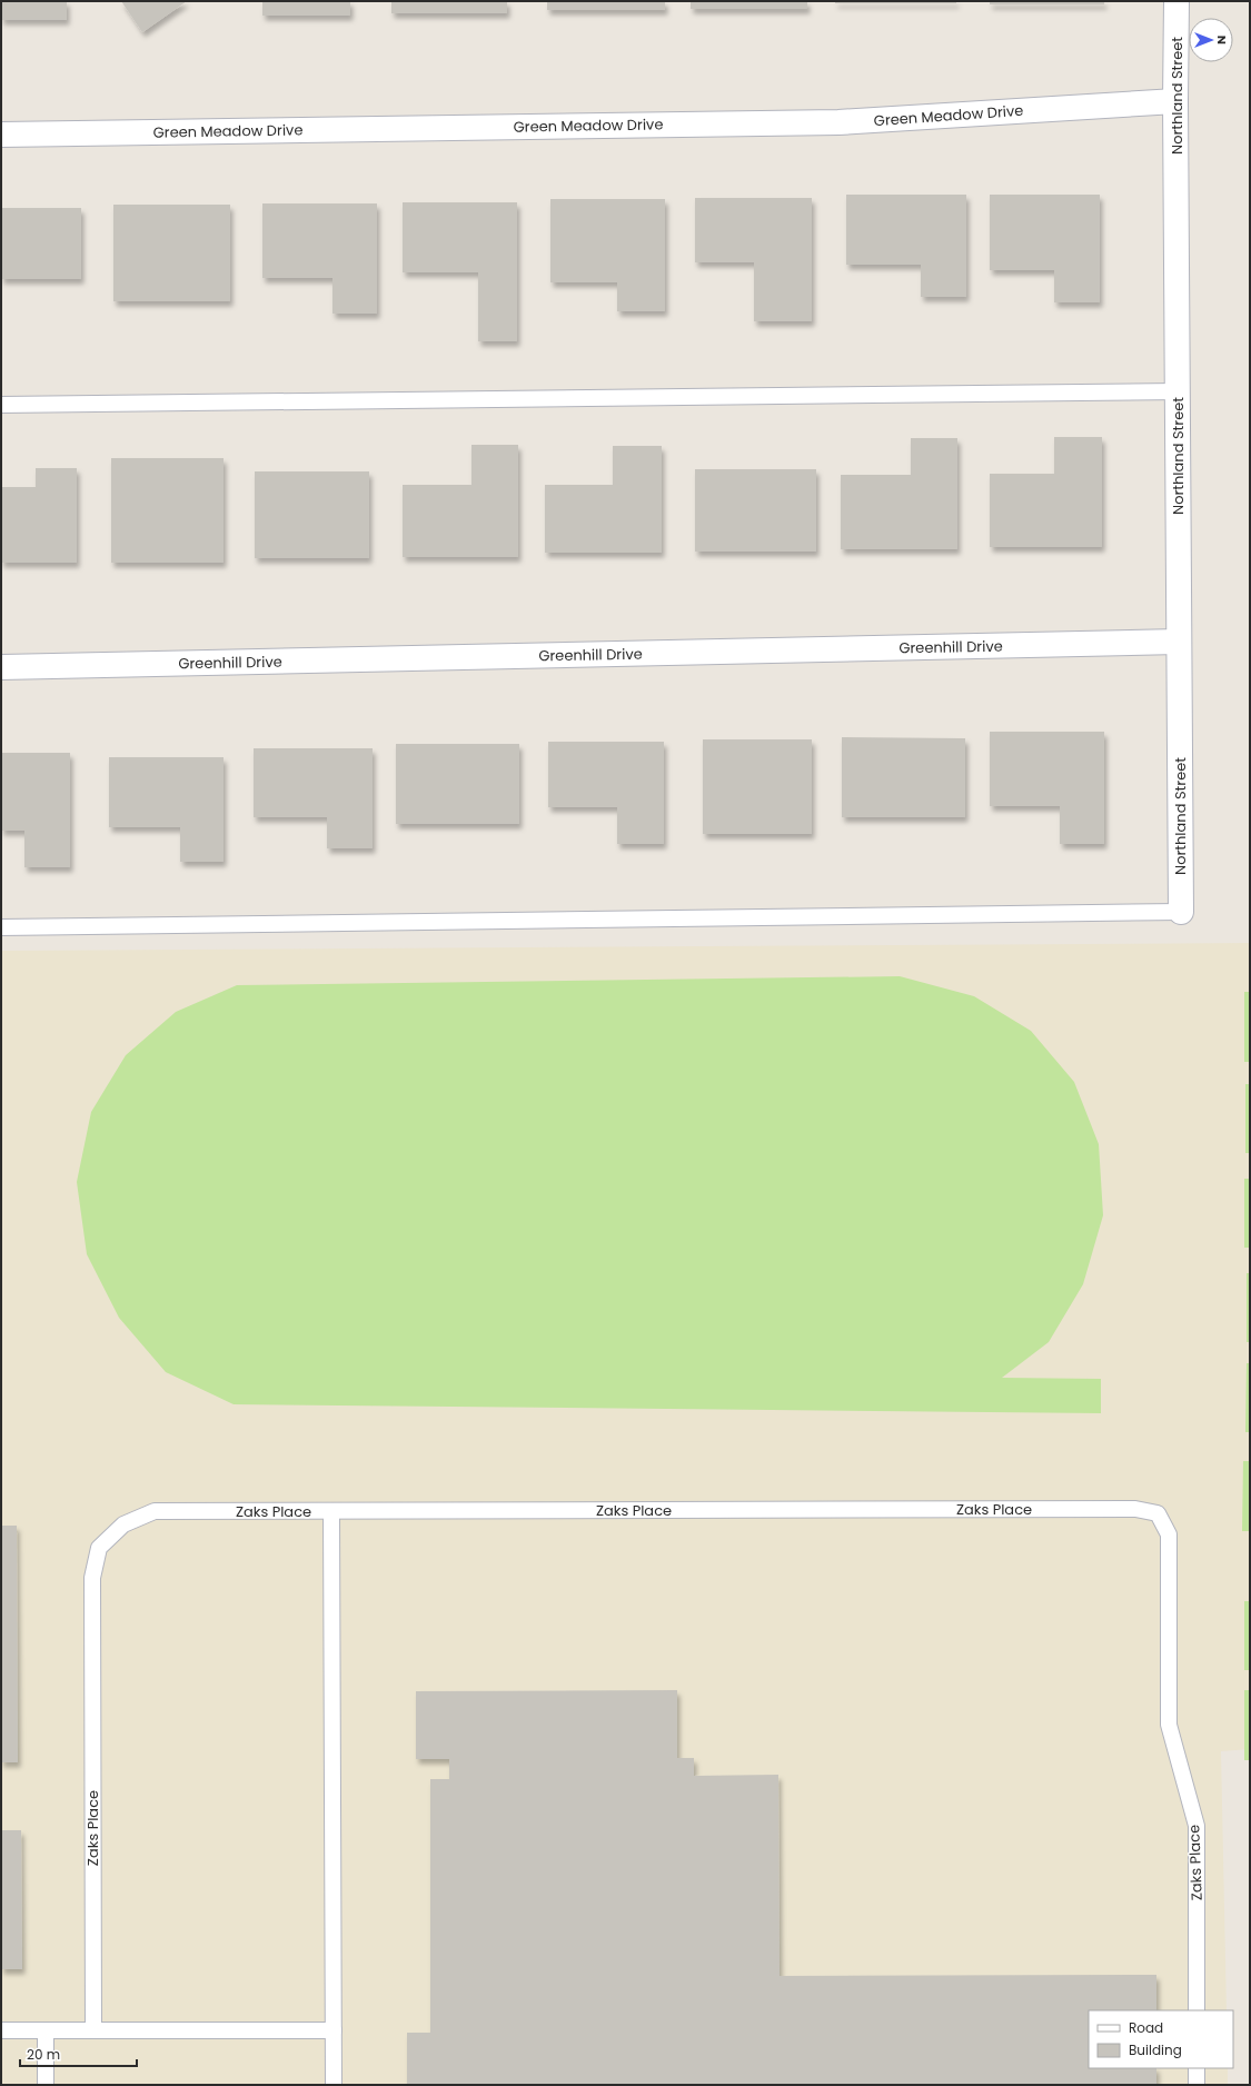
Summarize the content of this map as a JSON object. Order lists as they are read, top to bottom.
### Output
{
  "streets": {
    "street": ["Northland Street", "Green Meadow Drive", "Greenhill Drive"],
    "lane": ["Zaks Place"]
  },
  "crossings": [
    ["Northland Street", "Green Meadow Drive"],
    ["Northland Street", "Greenhill Drive"]
  ],
  "legend": ["Road", "Building"],
  "scale_bar": "20 m",
  "north": "right"
}
